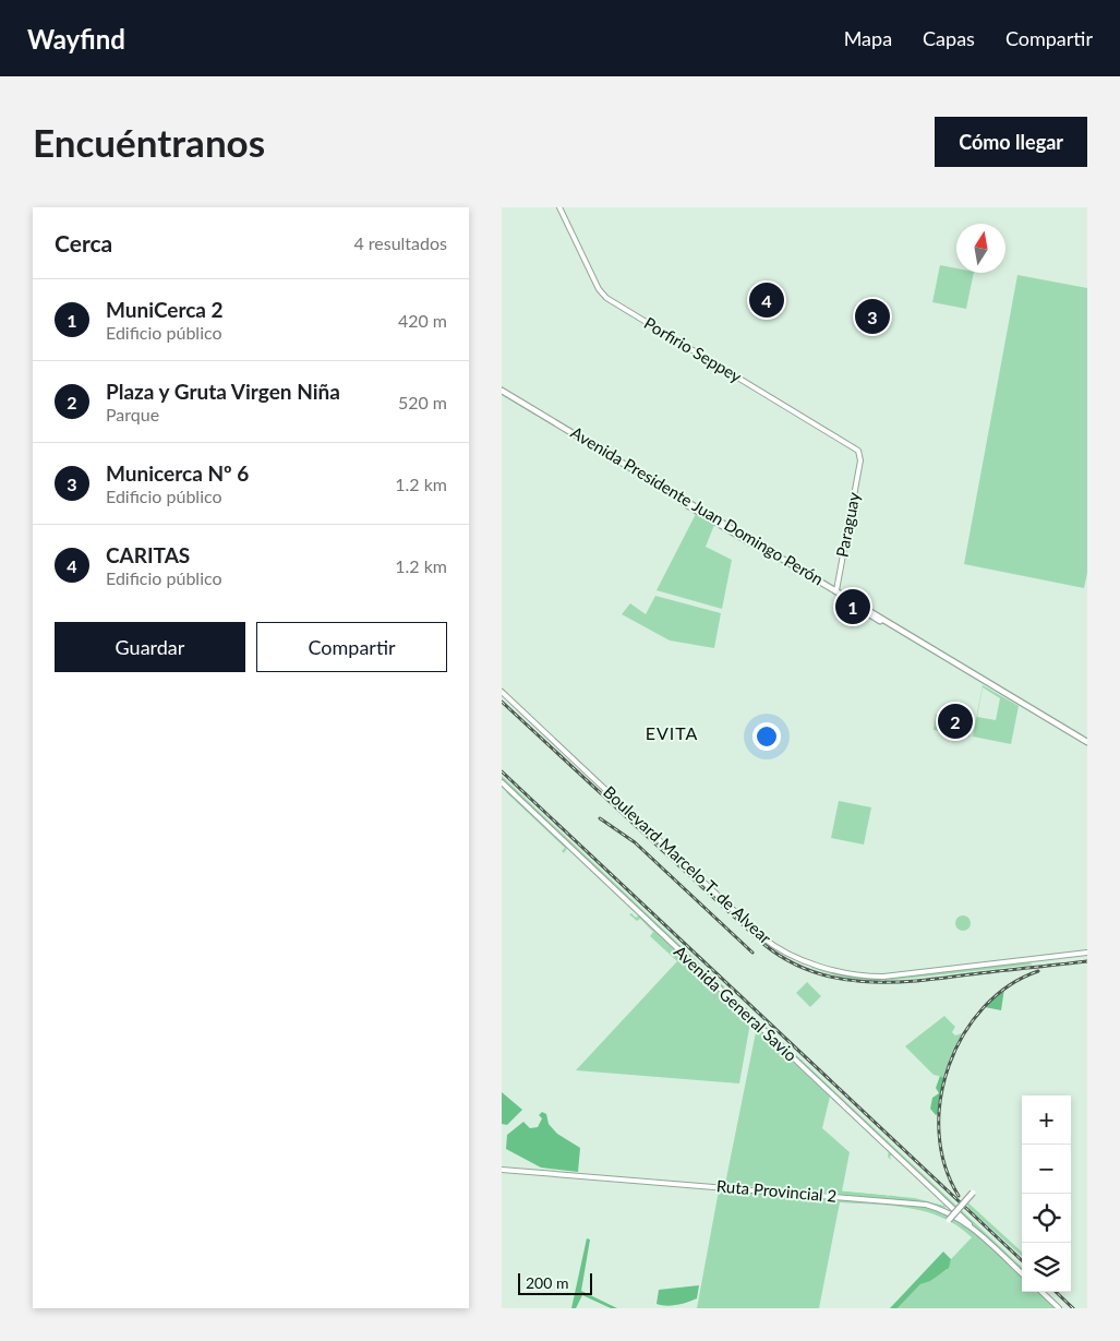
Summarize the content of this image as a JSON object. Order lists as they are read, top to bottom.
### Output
{
  "streets": {
    "main road": [
      "Porfirio Seppey",
      "Avenida Presidente Juan Domingo Perón",
      "Paraguay",
      "Boulevard Marcelo T. de Alvear",
      "Avenida General Savio",
      "Ruta Provincial 2"
    ]
  },
  "crossings": [
    ["Porfirio Seppey", "Paraguay"],
    ["Avenida Presidente Juan Domingo Perón", "Paraguay"],
    ["Avenida General Savio", "Ruta Provincial 2"]
  ],
  "districts": ["EVITA"],
  "scale_bar": "200 m",
  "north": "top",
  "page": {
    "header": "Wayfind",
    "nav": ["Mapa", "Capas", "Compartir"],
    "buttons": [
      "Cómo llegar",
      ["Guardar", "Compartir"]
    ],
    "title": "Encuéntranos",
    "heading": ["Cerca", "4 resultados"],
    "list": [
      {
        "mark": "1",
        "name": "MuniCerca 2",
        "note": "Edificio público",
        "value": "420 m"
      },
      {
        "mark": "2",
        "name": "Plaza y Gruta Virgen Niña",
        "note": "Parque",
        "value": "520 m"
      },
      {
        "mark": "3",
        "name": "Municerca Nº 6",
        "note": "Edificio público",
        "value": "1.2 km"
      },
      {
        "mark": "4",
        "name": "CARITAS",
        "note": "Edificio público",
        "value": "1.2 km"
      }
    ],
    "pins": [
      "4",
      "3",
      "1",
      "2"
    ],
    "map_buttons": ["+", "−"],
    "scale": "200 m"
  }
}
